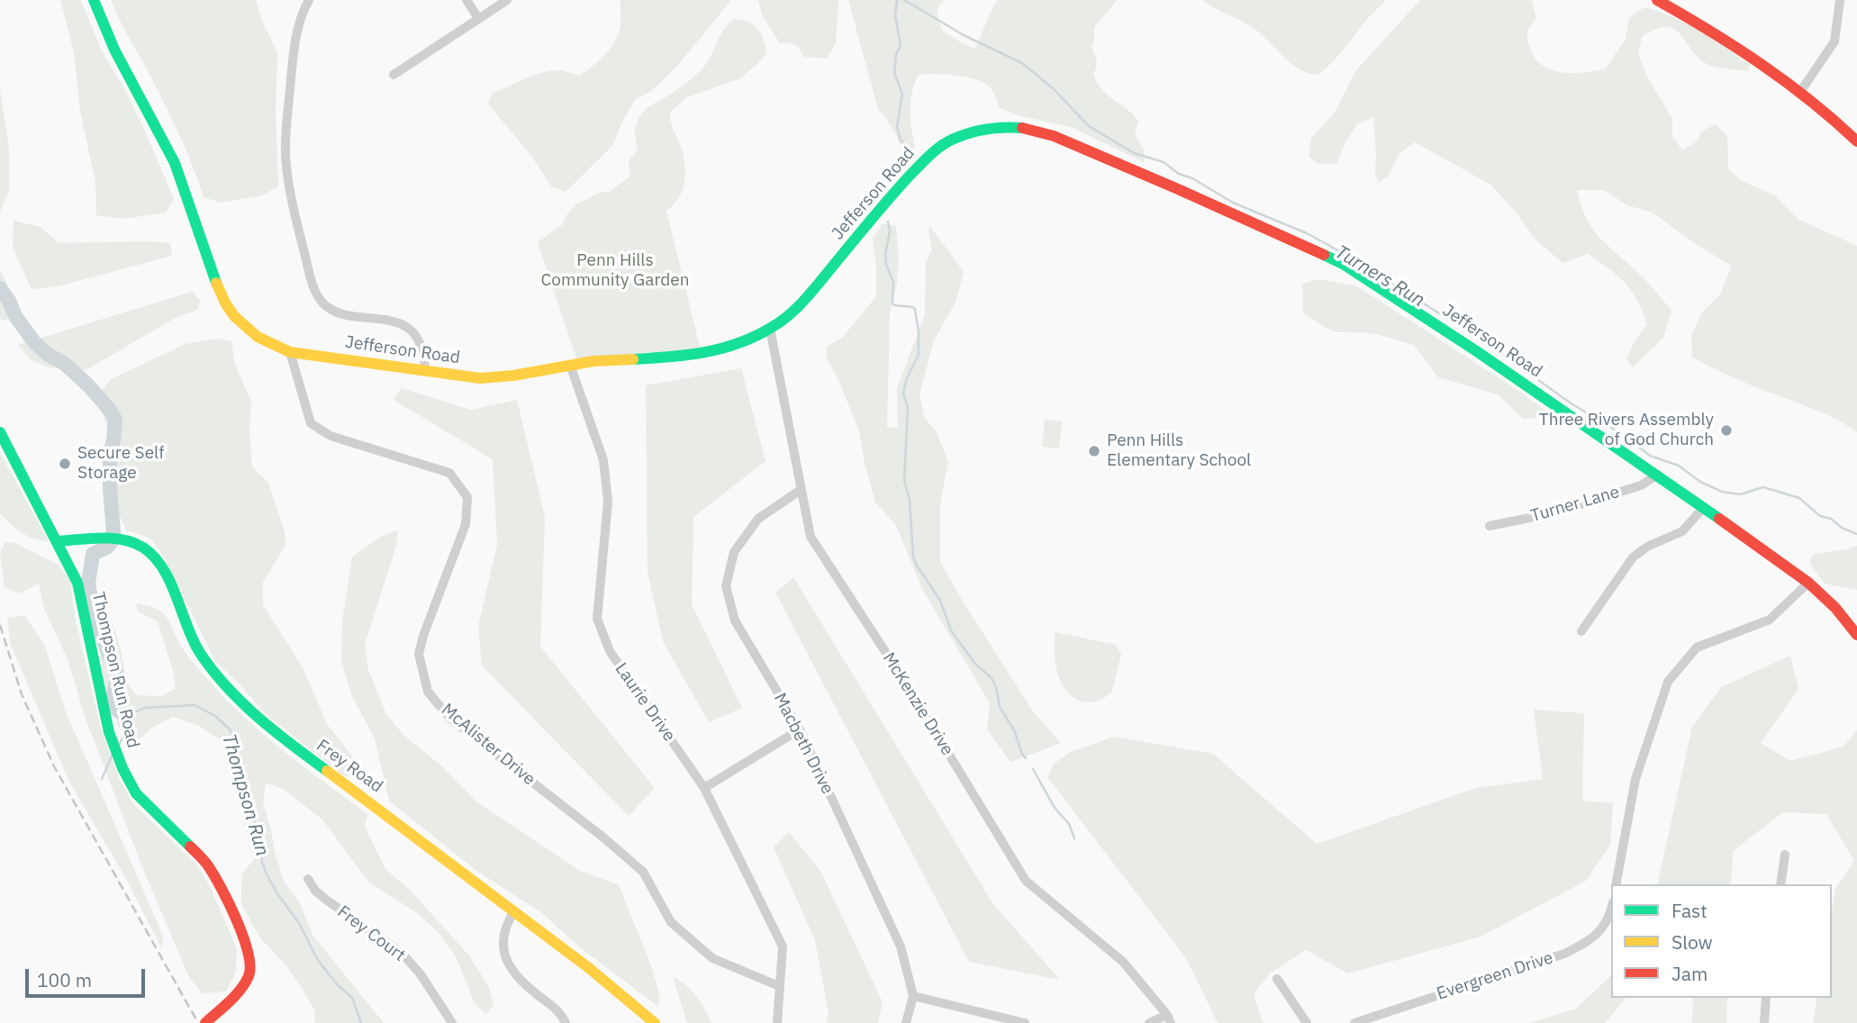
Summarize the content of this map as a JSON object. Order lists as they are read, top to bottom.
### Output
{
  "streets": {
    "street": [
      "Jefferson Road",
      "Turner Lane",
      "Thompson Run Road",
      "Laurie Drive",
      "McKenzie Drive",
      "Macbeth Drive",
      "McAlister Drive",
      "Frey Road",
      "Frey Court",
      "Evergreen Drive"
    ]
  },
  "crossings": [
    ["Jefferson Road", "Turner Lane"],
    ["Jefferson Road", "Laurie Drive"],
    ["Jefferson Road", "McKenzie Drive"],
    ["Jefferson Road", "McAlister Drive"],
    ["Thompson Run Road", "Frey Road"],
    ["Laurie Drive", "McAlister Drive"],
    ["McKenzie Drive", "Macbeth Drive"]
  ],
  "water": ["Turners Run", "Thompson Run"],
  "parks": ["Penn Hills Community Garden"],
  "places": ["Three Rivers Assembly of God Church", "Penn Hills Elementary School", "Secure Self Storage"],
  "legend": ["Fast", "Slow", "Jam"],
  "scale_bar": "100 m"
}
